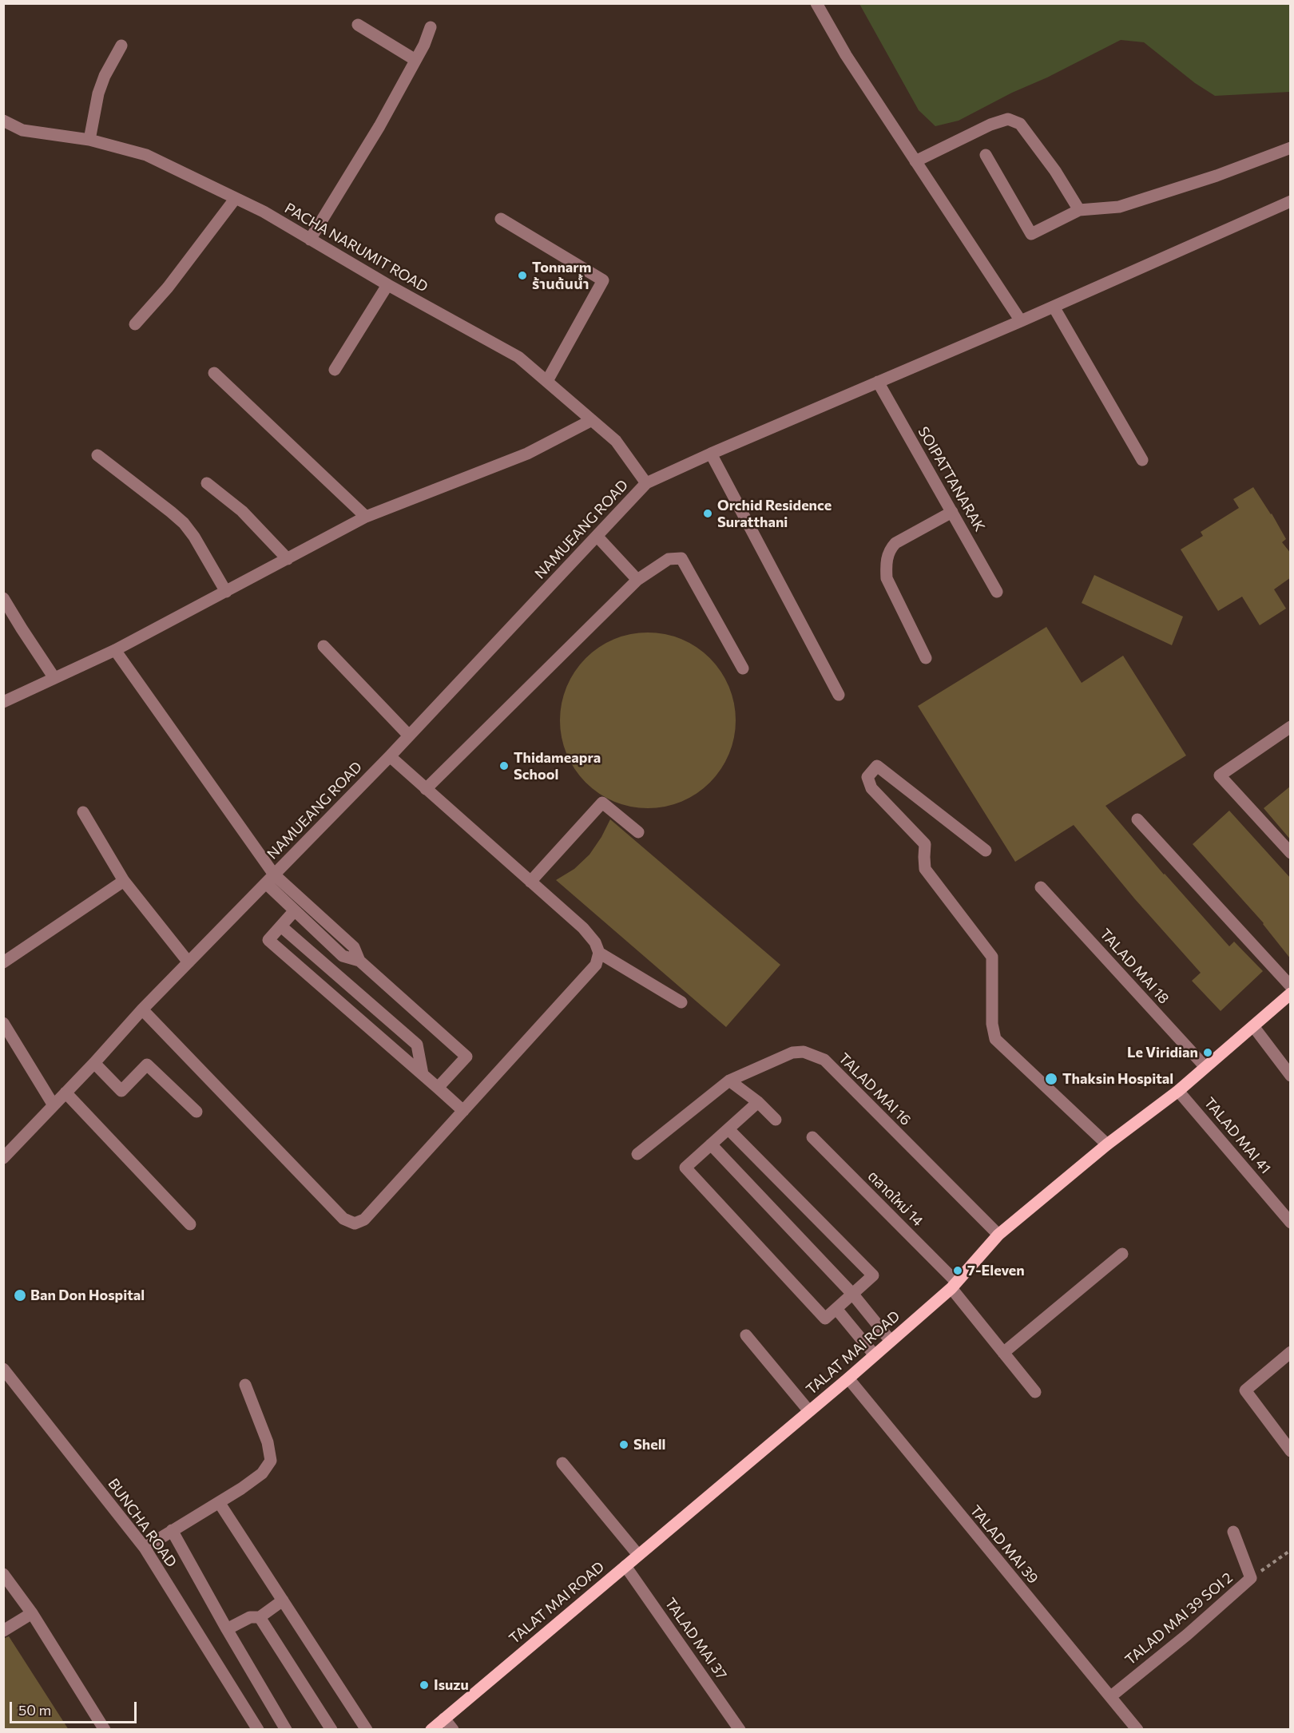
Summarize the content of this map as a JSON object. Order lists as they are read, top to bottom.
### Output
{
  "streets": {
    "main road": ["TALAT MAI ROAD"],
    "street": [
      "PACHA NARUMIT ROAD",
      "SOIPATTANARAK",
      "NAMUEANG ROAD",
      "TALAD MAI 18",
      "TALAD MAI 16",
      "TALAD MAI 41",
      "ตลาดใหม่ 14",
      "BUNCHA ROAD",
      "TALAD MAI 39",
      "TALAD MAI 39 SOI 2",
      "TALAD MAI 37"
    ]
  },
  "crossings": [
    ["PACHA NARUMIT ROAD", "NAMUEANG ROAD"],
    ["TALAD MAI 18", "TALAT MAI ROAD"],
    ["TALAD MAI 16", "TALAT MAI ROAD"],
    ["TALAD MAI 41", "TALAT MAI ROAD"],
    ["ตลาดใหม่ 14", "TALAT MAI ROAD"],
    ["TALAT MAI ROAD", "TALAD MAI 39"],
    ["TALAT MAI ROAD", "TALAD MAI 37"],
    ["TALAD MAI 39", "TALAD MAI 39 SOI 2"]
  ],
  "places": [
    "Tonnarm ร้านต้นน้ำ",
    "Orchid Residence Suratthani",
    "Thidameapra School",
    "Le Viridian",
    "Thaksin Hospital",
    "7-Eleven",
    "Ban Don Hospital",
    "Shell",
    "Isuzu"
  ],
  "scale_bar": "50 m"
}
